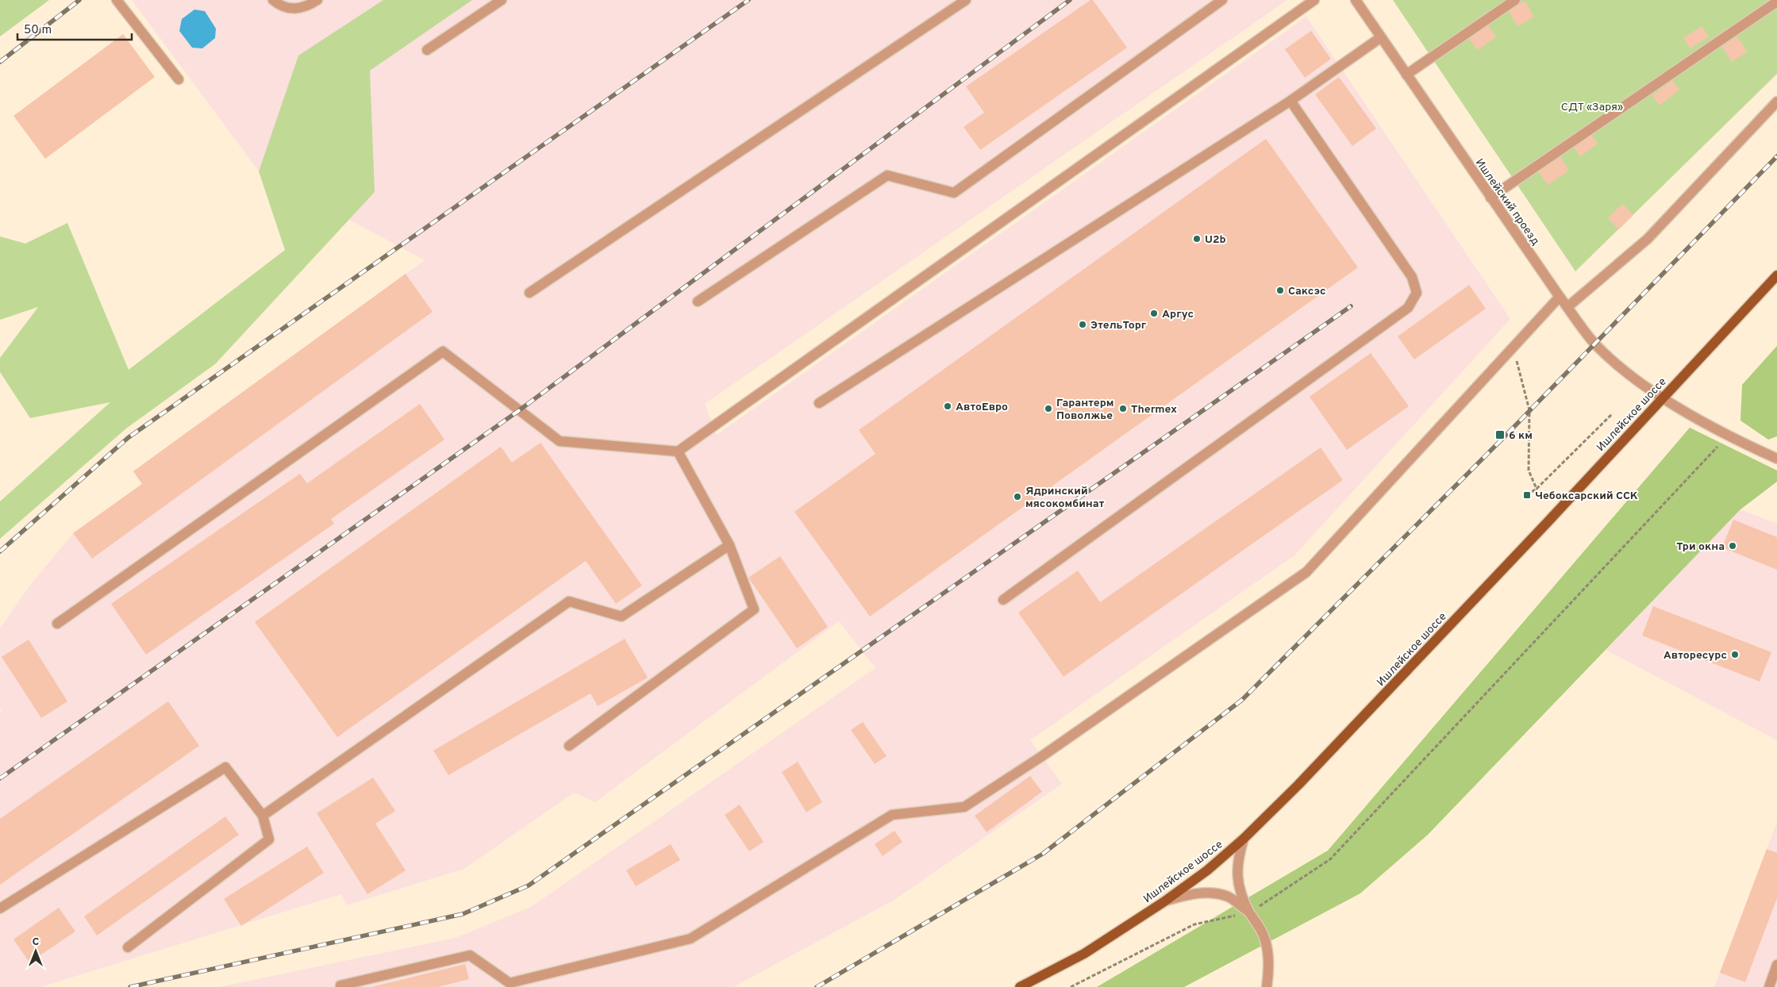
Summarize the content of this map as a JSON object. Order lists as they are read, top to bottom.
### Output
{
  "streets": {
    "main road": ["Ишлейское шоссе"],
    "street": ["Ишлейский проезд"]
  },
  "crossings": [
    ["Ишлейский проезд", "Ишлейское шоссе"]
  ],
  "parks": ["СДТ «Заря»"],
  "places": {
    "other": [
      "U2b",
      "Саксэс",
      "Аргус",
      "ЭтельТорг",
      "АвтоЕвро",
      "Гарантерм Поволжье",
      "Thermex",
      "Ядринский мясокомбинат",
      "Три окна",
      "Авторесурс"
    ],
    "transit": ["6 км", "Чебоксарский ССК"]
  },
  "scale_bar": "50 m",
  "north": "top"
}
